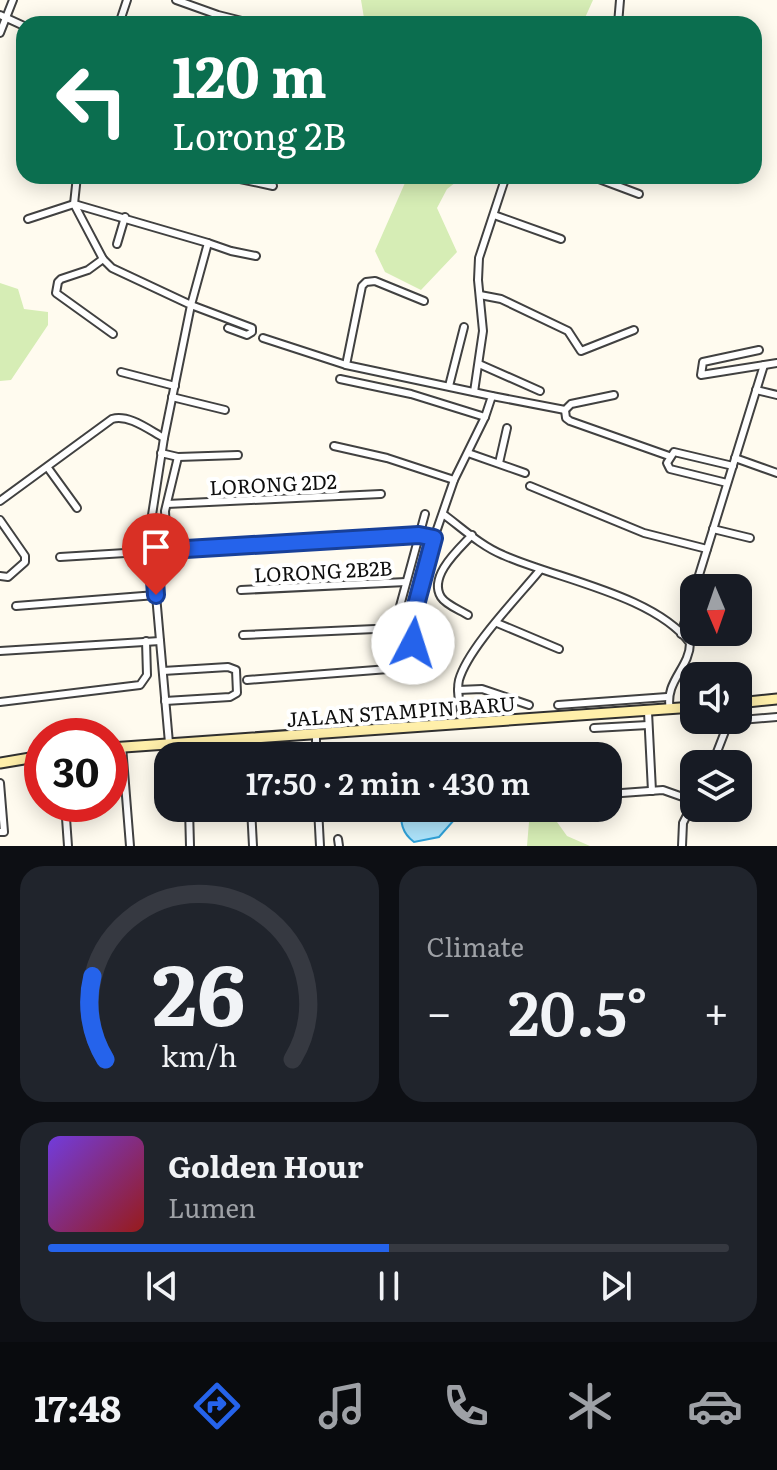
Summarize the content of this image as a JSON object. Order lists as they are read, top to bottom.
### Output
{
  "streets": {
    "street": ["LORONG 2D2", "LORONG 2B2B", "JALAN STAMPIN BARU"]
  },
  "north": "bottom",
  "page": {
    "turn": ["120 m", "Lorong 2B"],
    "limit": "30",
    "trip": "17:50 · 2 min · 430 m",
    "tile": "Climate",
    "heat": ["−", "20.5°", "+"],
    "song": ["Golden Hour", "Lumen"],
    "tabs": "17:48",
    "gauge": ["26", "km/h"]
  }
}
